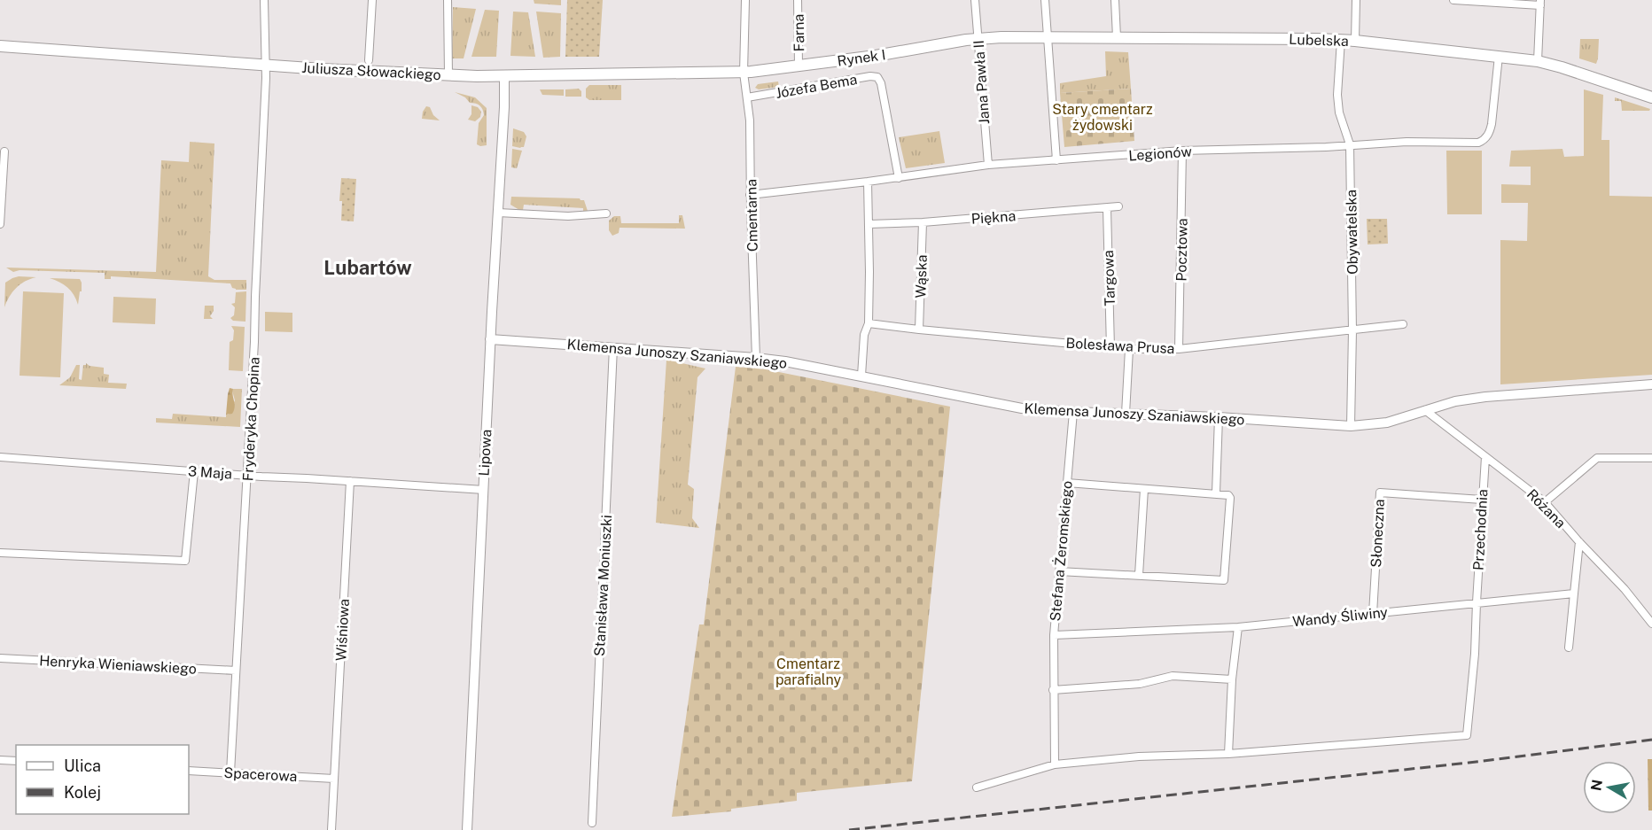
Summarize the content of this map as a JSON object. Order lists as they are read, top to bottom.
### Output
{
  "streets": {
    "main road": ["Lubelska", "Rynek I", "Juliusza Słowackiego"],
    "street": [
      "Farna",
      "Jana Pawła II",
      "Józefa Bema",
      "Legionów",
      "Cmentarna",
      "Piękna",
      "Obywatelska",
      "Pocztowa",
      "Wąska",
      "Targowa",
      "Bolesława Prusa",
      "Klemensa Junoszy Szaniawskiego",
      "Fryderyka Chopina",
      "Lipowa",
      "3 Maja",
      "Różana",
      "Przechodnia",
      "Słoneczna",
      "Stefana Żeromskiego",
      "Stanisława Moniuszki",
      "Wandy Śliwiny",
      "Wiśniowa",
      "Henryka Wieniawskiego",
      "Spacerowa"
    ]
  },
  "crossings": [
    ["Farna", "Rynek I"],
    ["Lubelska", "Rynek I"],
    ["Lubelska", "Jana Pawła II"],
    ["Lubelska", "Legionów"],
    ["Lubelska", "Obywatelska"],
    ["Rynek I", "Juliusza Słowackiego"],
    ["Rynek I", "Jana Pawła II"],
    ["Rynek I", "Cmentarna"],
    ["Juliusza Słowackiego", "Cmentarna"],
    ["Juliusza Słowackiego", "Fryderyka Chopina"],
    ["Juliusza Słowackiego", "Lipowa"],
    ["Jana Pawła II", "Legionów"],
    ["Józefa Bema", "Legionów"],
    ["Józefa Bema", "Cmentarna"],
    ["Legionów", "Cmentarna"],
    ["Legionów", "Obywatelska"],
    ["Legionów", "Pocztowa"],
    ["Cmentarna", "Klemensa Junoszy Szaniawskiego"],
    ["Piękna", "Wąska"],
    ["Piękna", "Targowa"],
    ["Obywatelska", "Bolesława Prusa"],
    ["Obywatelska", "Klemensa Junoszy Szaniawskiego"],
    ["Pocztowa", "Bolesława Prusa"],
    ["Wąska", "Bolesława Prusa"],
    ["Targowa", "Bolesława Prusa"],
    ["Klemensa Junoszy Szaniawskiego", "Lipowa"],
    ["Klemensa Junoszy Szaniawskiego", "Różana"],
    ["Klemensa Junoszy Szaniawskiego", "Stefana Żeromskiego"],
    ["Klemensa Junoszy Szaniawskiego", "Stanisława Moniuszki"],
    ["Fryderyka Chopina", "3 Maja"],
    ["Fryderyka Chopina", "Henryka Wieniawskiego"],
    ["Fryderyka Chopina", "Spacerowa"],
    ["Lipowa", "3 Maja"],
    ["3 Maja", "Wiśniowa"],
    ["Różana", "Przechodnia"],
    ["Przechodnia", "Słoneczna"],
    ["Przechodnia", "Wandy Śliwiny"],
    ["Słoneczna", "Wandy Śliwiny"],
    ["Stefana Żeromskiego", "Wandy Śliwiny"],
    ["Wiśniowa", "Spacerowa"]
  ],
  "districts": ["Lubartów"],
  "parks": ["Stary cmentarz żydowski", "Cmentarz parafialny"],
  "legend": ["Ulica", "Kolej"],
  "north": "left"
}
